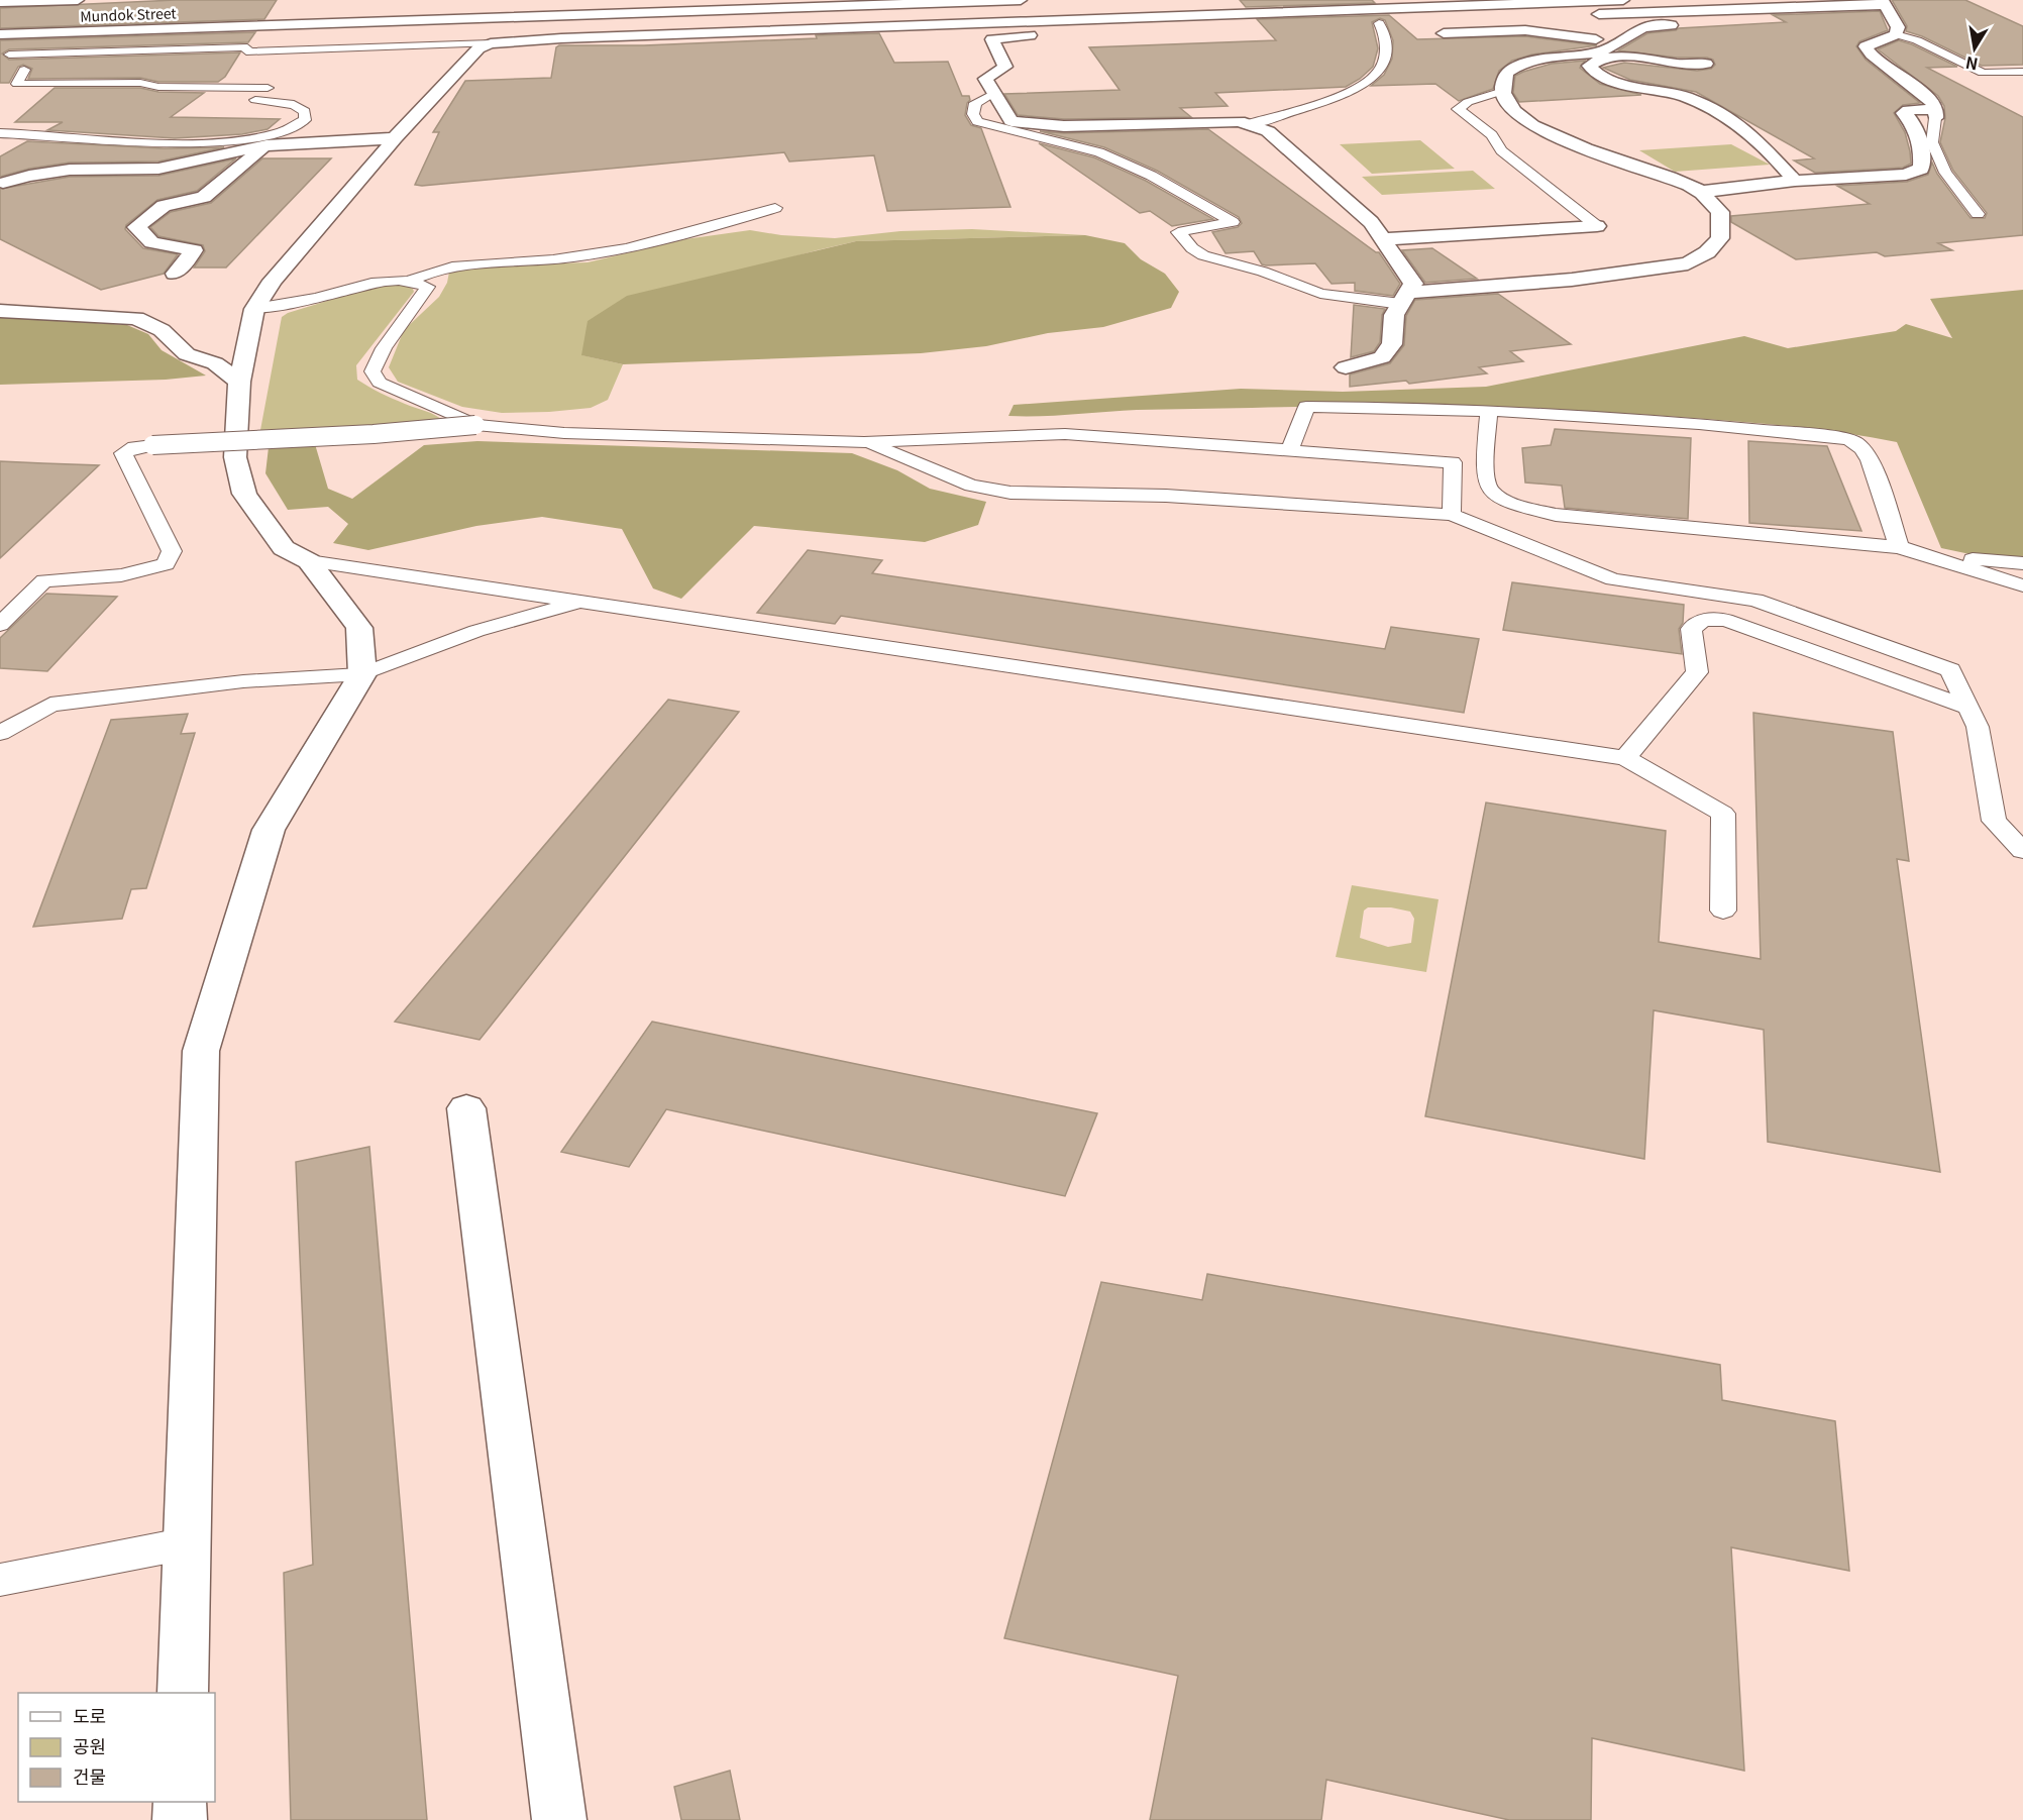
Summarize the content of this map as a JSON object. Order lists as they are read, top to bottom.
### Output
{
  "streets": {
    "street": ["Mundok Street"]
  },
  "legend": ["도로", "공원", "건물"],
  "north": "bottom"
}
